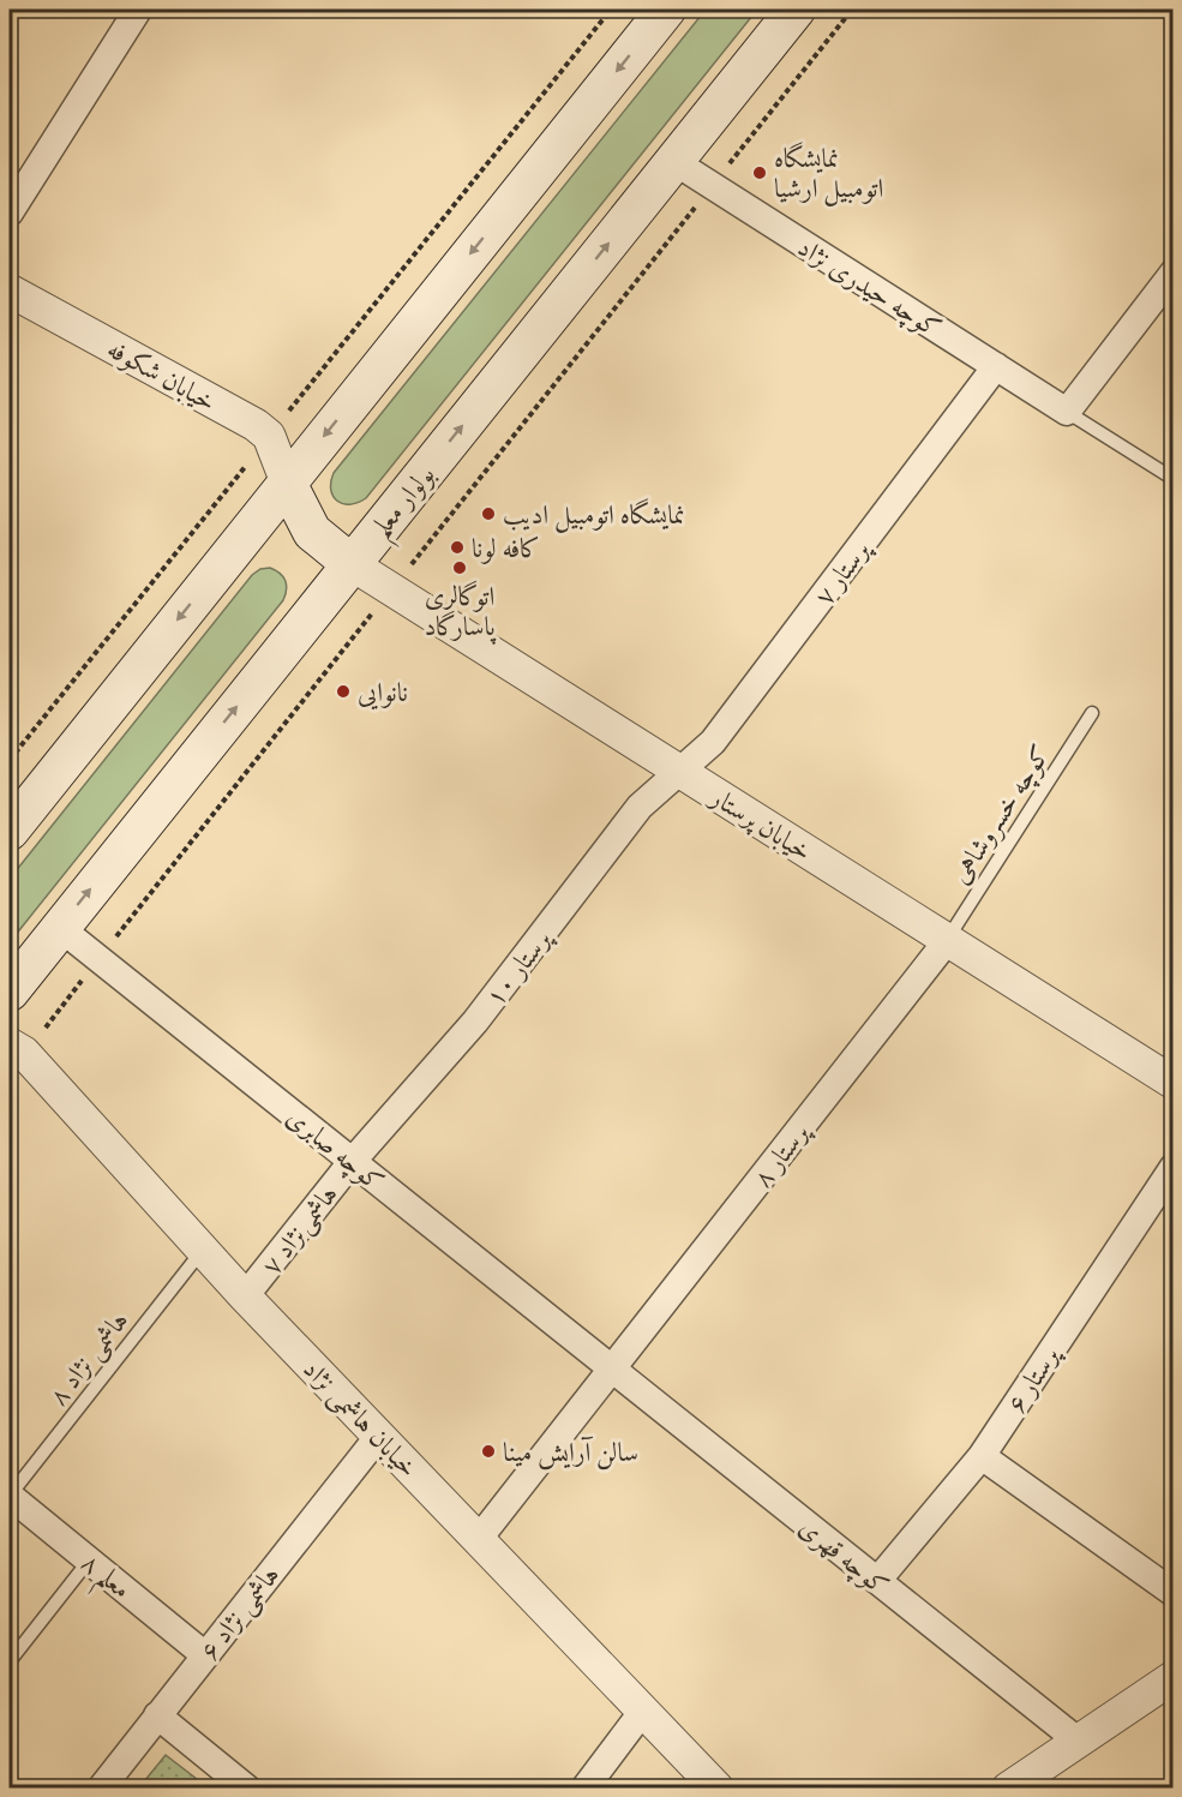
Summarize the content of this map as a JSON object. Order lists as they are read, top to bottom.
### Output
{
  "streets": {
    "main road": ["بولوار معلم"],
    "street": [
      "کوچه حیدری نژاد",
      "خیابان شکوفه",
      "پرستار ۷",
      "خیابان پرستار",
      "پرستار ۱۰",
      "کوچه صابری",
      "پرستار ۸",
      "هاشمی‌نژاد ۷",
      "پرستار ۶",
      "خیابان هاشمی نژاد",
      "کوچه قهری",
      "معلم ۸",
      "هاشمی نژاد ۶"
    ],
    "lane": ["کوچه خسروشاهی", "هاشمی نژاد ۸"]
  },
  "crossings": [
    ["کوچه حیدری نژاد", "بولوار معلم"],
    ["کوچه حیدری نژاد", "پرستار ۷"],
    ["بولوار معلم", "خیابان پرستار"],
    ["بولوار معلم", "کوچه صابری"],
    ["پرستار ۷", "خیابان پرستار"],
    ["پرستار ۷", "پرستار ۱۰"],
    ["کوچه خسروشاهی", "خیابان پرستار"],
    ["کوچه خسروشاهی", "پرستار ۸"],
    ["خیابان پرستار", "پرستار ۱۰"],
    ["خیابان پرستار", "پرستار ۸"],
    ["پرستار ۱۰", "کوچه صابری"],
    ["پرستار ۱۰", "هاشمی‌نژاد ۷"],
    ["کوچه صابری", "پرستار ۸"],
    ["کوچه صابری", "هاشمی‌نژاد ۷"],
    ["کوچه صابری", "کوچه قهری"],
    ["پرستار ۸", "خیابان هاشمی نژاد"],
    ["پرستار ۸", "کوچه قهری"],
    ["هاشمی‌نژاد ۷", "خیابان هاشمی نژاد"],
    ["هاشمی نژاد ۸", "خیابان هاشمی نژاد"],
    ["هاشمی نژاد ۸", "معلم ۸"],
    ["پرستار ۶", "کوچه قهری"],
    ["خیابان هاشمی نژاد", "هاشمی نژاد ۶"],
    ["معلم ۸", "هاشمی نژاد ۶"]
  ],
  "places": [
    "نمایشگاه اتومبیل ارشیا",
    "نمایشگاه اتومبیل ادیب",
    "کافه لونا",
    "اتوگالری پاسارگاد",
    "نانوایی",
    "سالن آرایش مینا"
  ]
}
